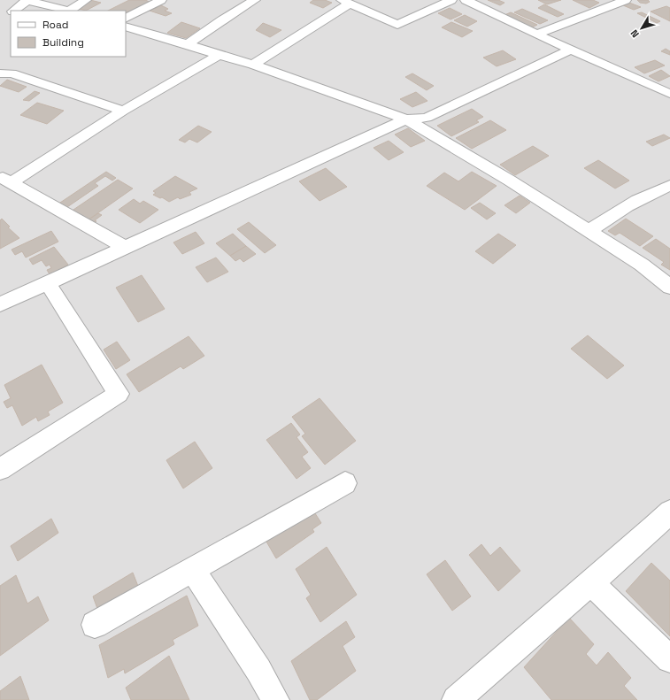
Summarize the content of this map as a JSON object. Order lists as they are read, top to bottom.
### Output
{
  "legend": ["Road", "Building"],
  "north": "bottom left"
}
